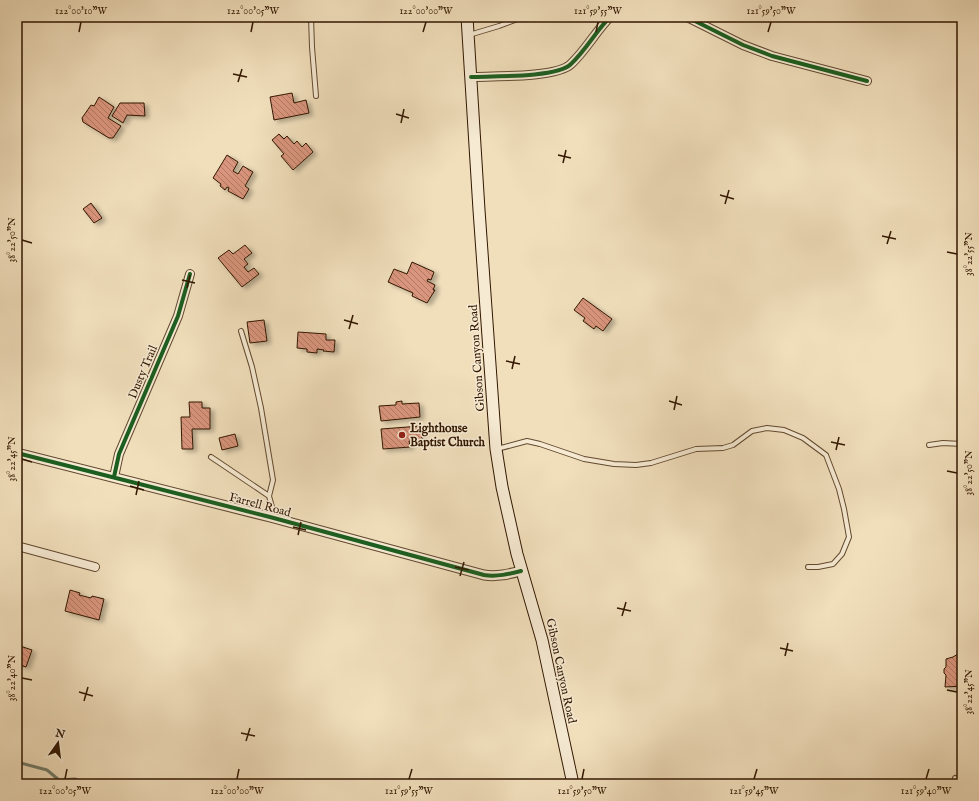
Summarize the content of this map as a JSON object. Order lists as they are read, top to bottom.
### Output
{
  "streets": {
    "main road": ["Gibson Canyon Road"],
    "street": ["Dusty Trail", "Farrell Road"]
  },
  "crossings": [
    ["Gibson Canyon Road", "Farrell Road"],
    ["Dusty Trail", "Farrell Road"]
  ],
  "places": ["Lighthouse Baptist Church"],
  "north": "top",
  "coordinates": [
    "122°00'10\"W",
    "122°00'05\"W",
    "122°00'00\"W",
    "121°59'55\"W",
    "121°59'50\"W",
    "38°22'50\"N",
    "38°22'55\"N",
    "38°22'45\"N",
    "38°22'40\"N",
    "121°59'45\"W",
    "121°59'40\"W"
  ]
}
